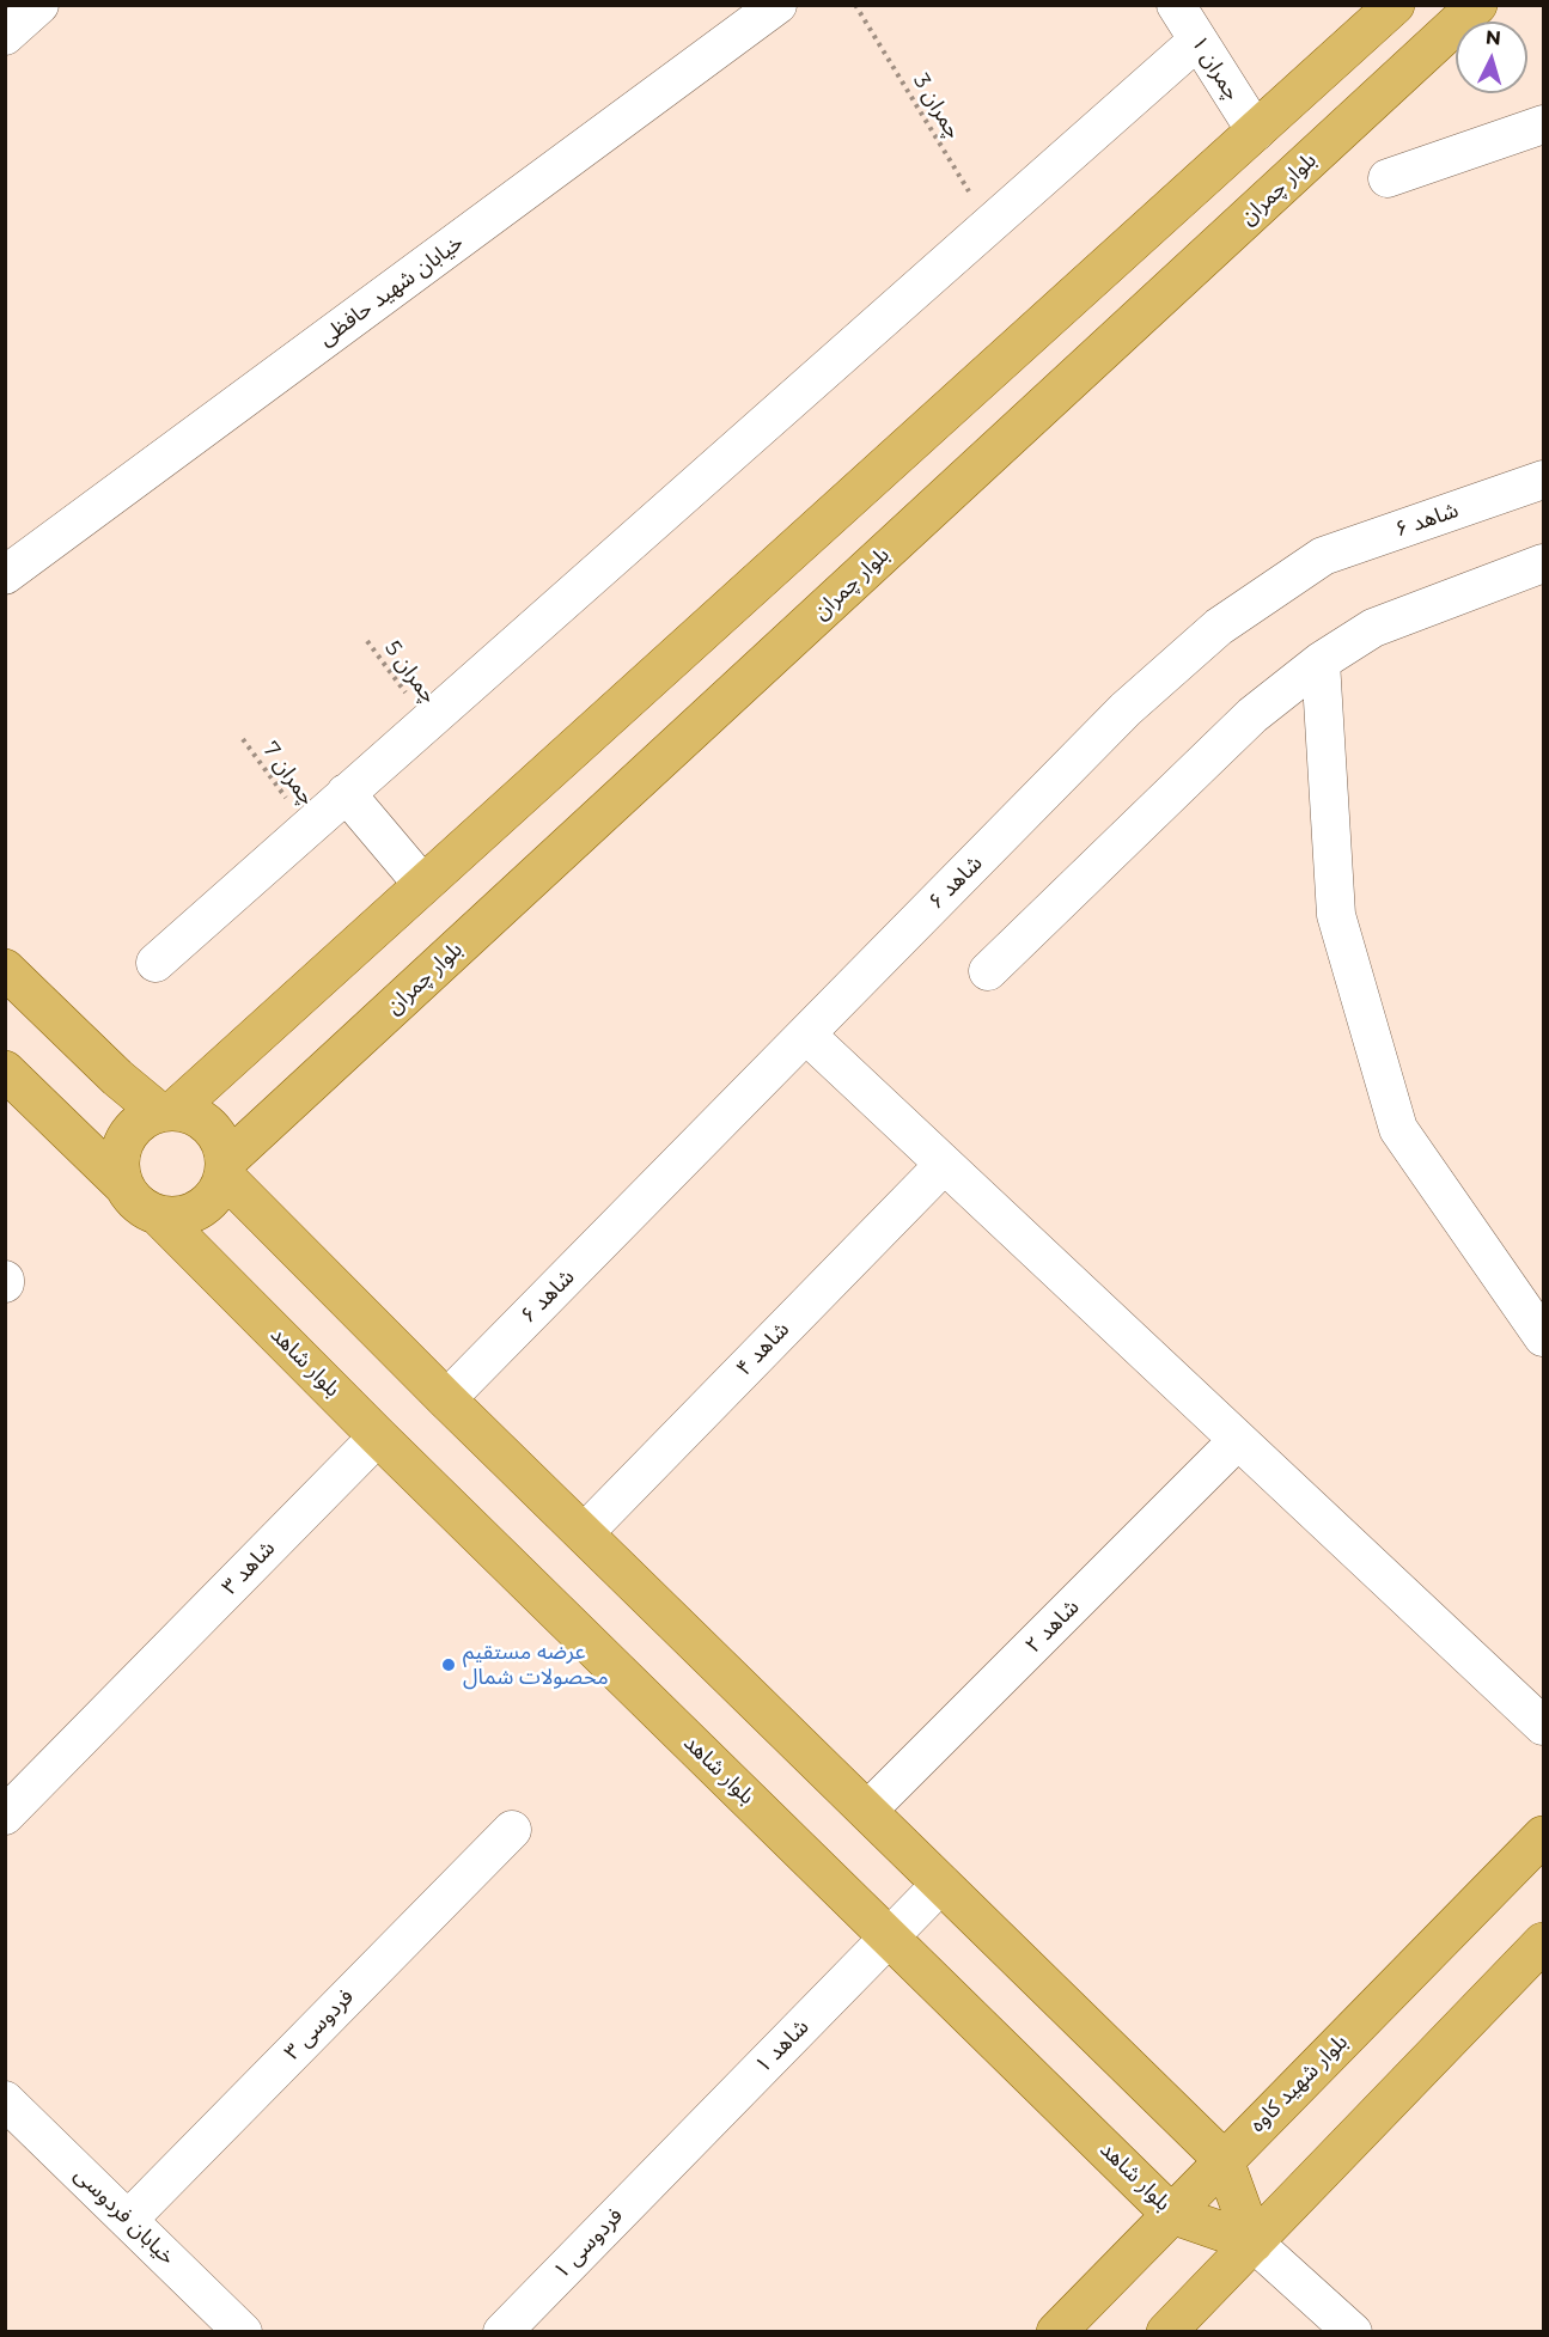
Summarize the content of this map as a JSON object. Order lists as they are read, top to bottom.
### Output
{
  "streets": {
    "main road": ["بلوار چمران", "بلوار شاهد", "بلوار شهید کاوه"],
    "street": [
      "چمران ۱",
      "خیابان شهید حافظی",
      "شاهد ۶",
      "شاهد ۴",
      "شاهد ۳",
      "شاهد ۲",
      "فردوسی ۳",
      "شاهد ۱",
      "خیابان فردوسی",
      "فردوسی ۱"
    ],
    "path": ["چمران 3", "چمران 5", "چمران 7"]
  },
  "crossings": [
    ["بلوار چمران", "بلوار شاهد"],
    ["بلوار شاهد", "شاهد ۳"],
    ["بلوار شاهد", "شاهد ۱"],
    ["بلوار شاهد", "بلوار شهید کاوه"],
    ["فردوسی ۳", "خیابان فردوسی"],
    ["شاهد ۱", "فردوسی ۱"]
  ],
  "places": ["عرضه مستقیم محصولات شمال"],
  "north": "top"
}
